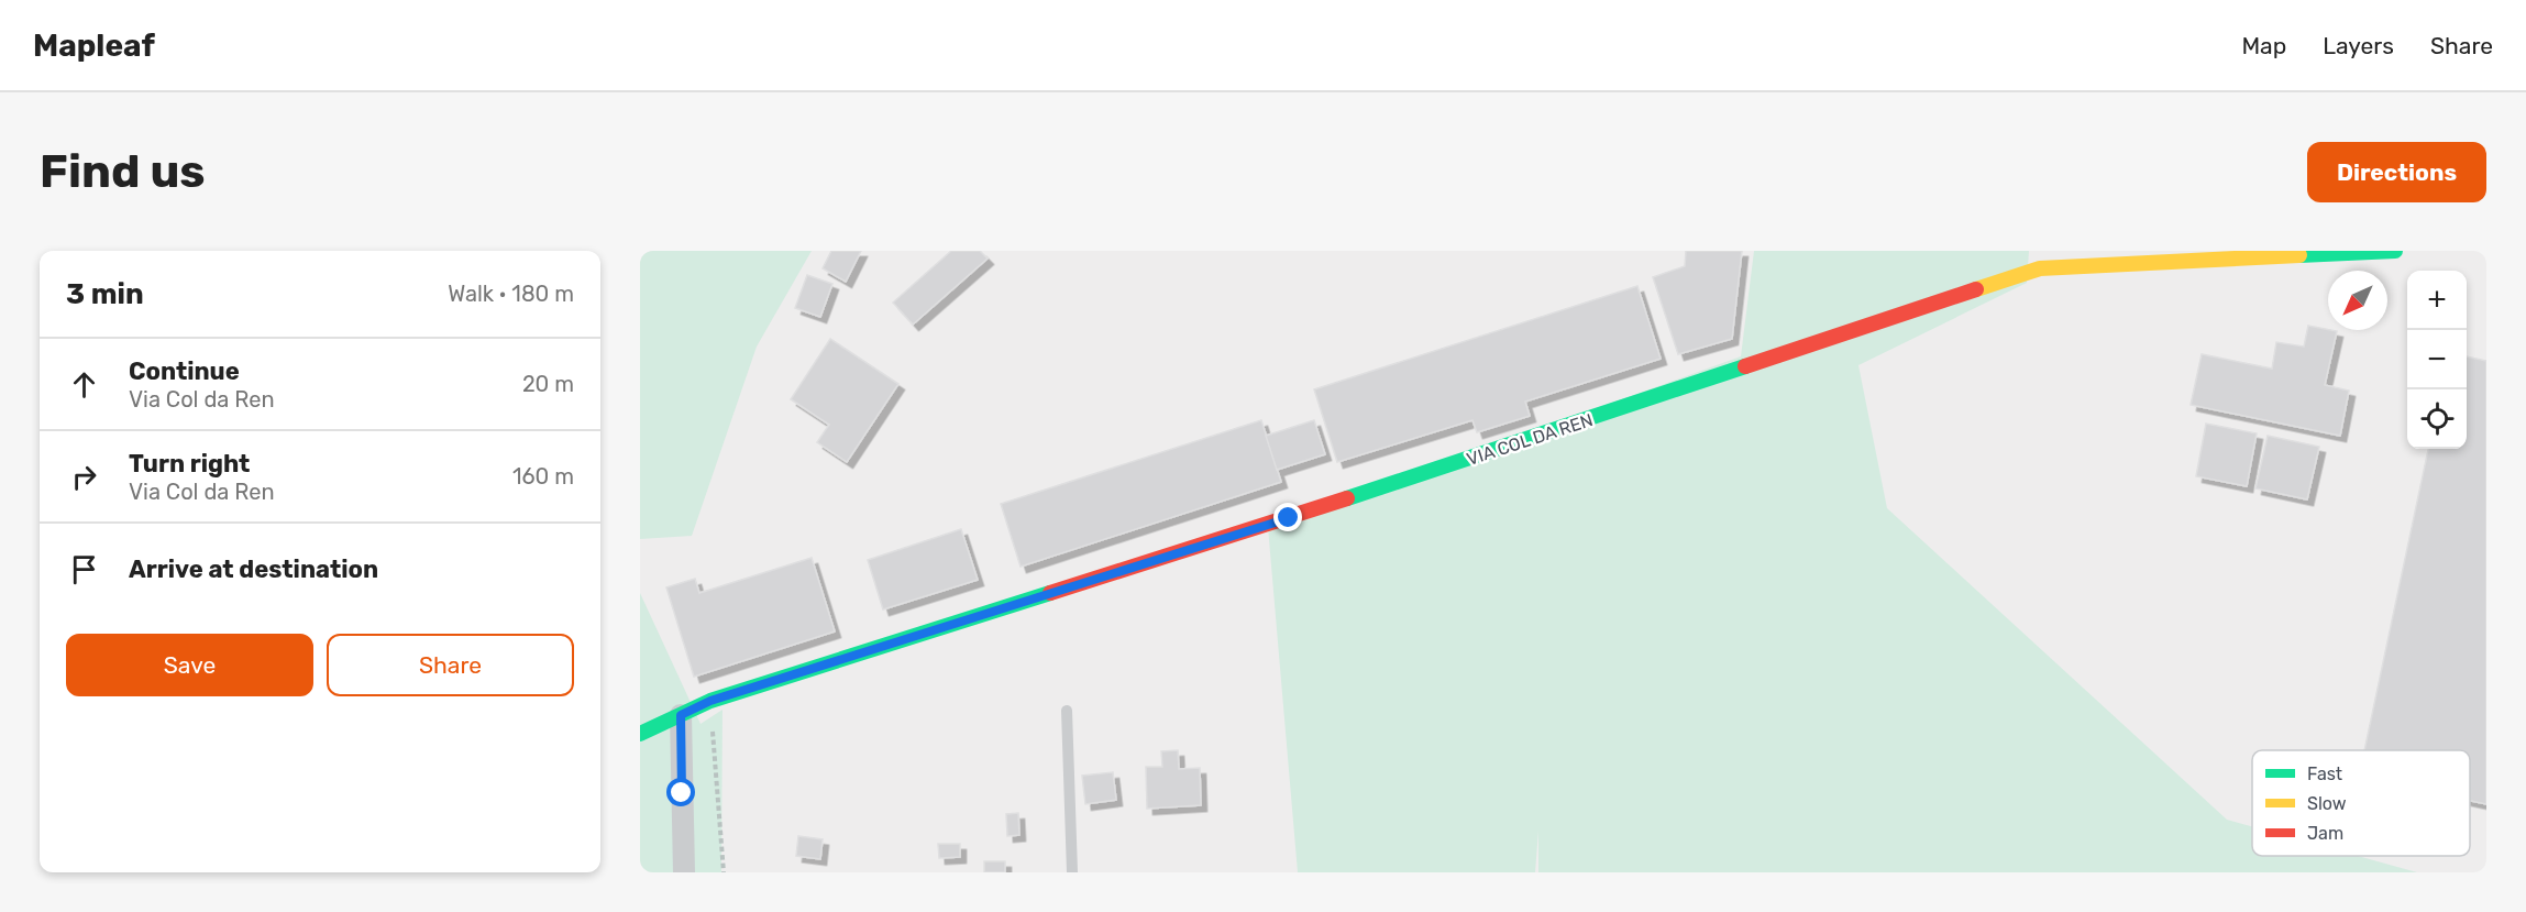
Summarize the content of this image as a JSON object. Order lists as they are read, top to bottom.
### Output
{
  "streets": {
    "street": ["VIA COL DA REN"]
  },
  "legend": ["Fast", "Slow", "Jam"],
  "north": "bottom left",
  "page": {
    "header": "Mapleaf",
    "nav": ["Map", "Layers", "Share"],
    "buttons": [
      "Directions",
      ["Save", "Share"]
    ],
    "title": "Find us",
    "heading": ["3 min", "Walk · 180 m"],
    "map_buttons": ["+", "−"],
    "list": [
      ["Continue", "Via Col da Ren", "20 m"],
      ["Turn right", "Via Col da Ren", "160 m"],
      "Arrive at destination"
    ]
  }
}
